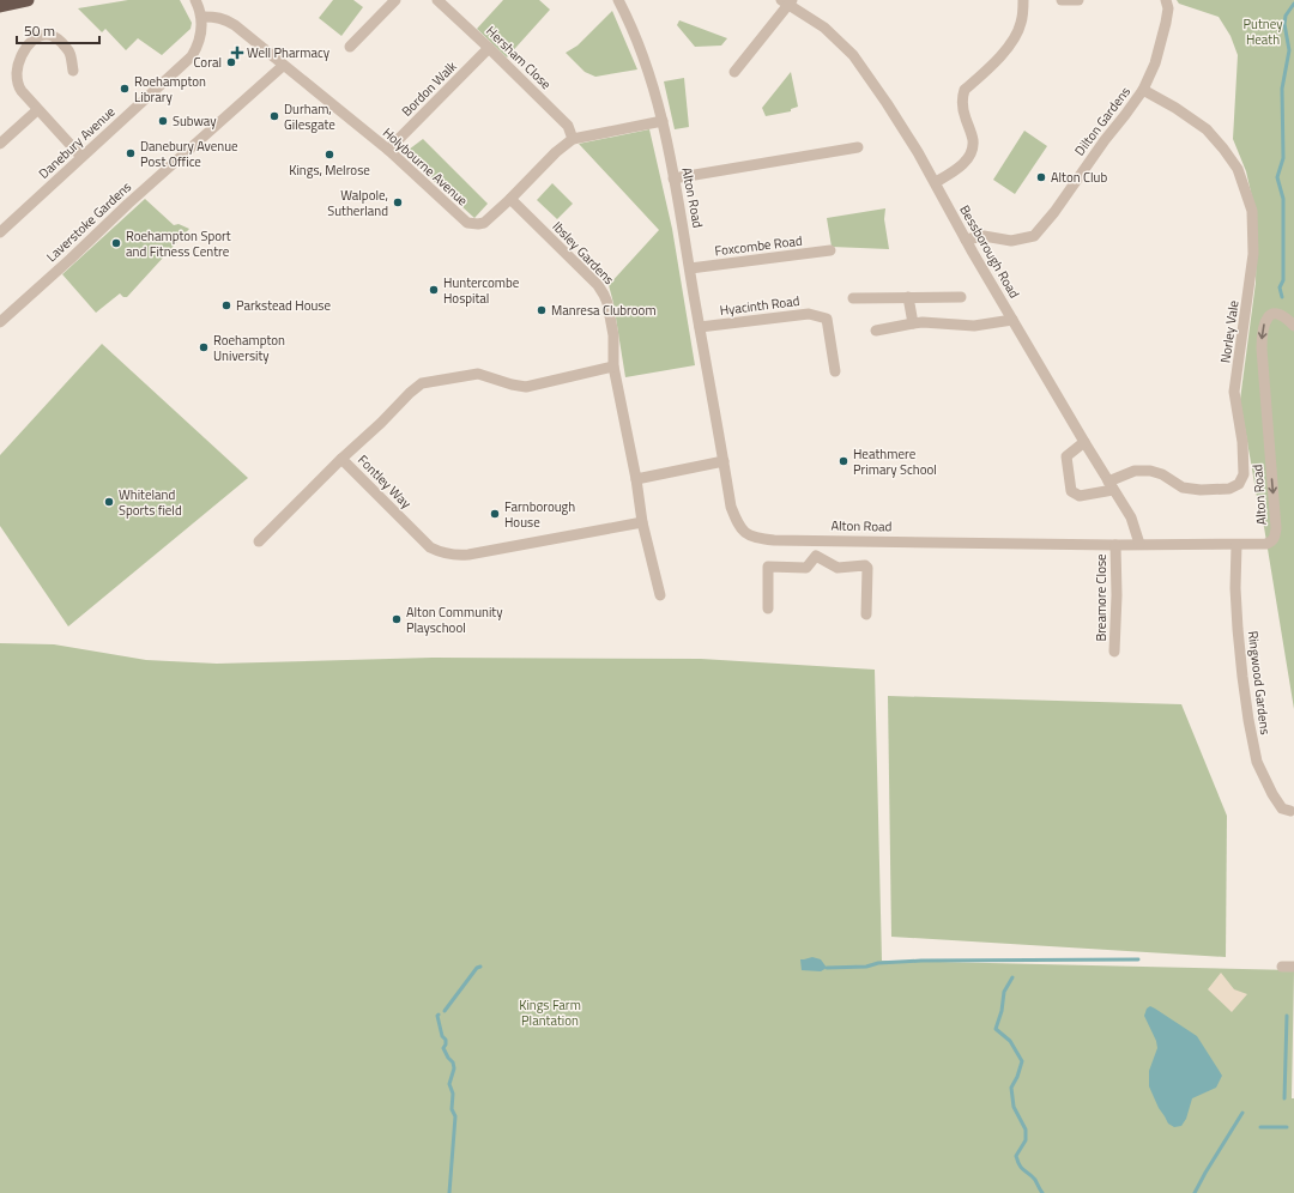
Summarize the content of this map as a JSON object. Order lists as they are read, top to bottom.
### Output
{
  "streets": {
    "street": [
      "Hersham Close",
      "Bordon Walk",
      "Dilton Gardens",
      "Danebury Avenue",
      "Holybourne Avenue",
      "Alton Road",
      "Laverstoke Gardens",
      "Foxcombe Road",
      "Bessborough Road",
      "Ibsley Gardens",
      "Hyacinth Road",
      "Norley Vale",
      "Fontley Way",
      "Breamore Close",
      "Ringwood Gardens"
    ]
  },
  "crossings": [
    ["Hersham Close", "Bordon Walk"],
    ["Hersham Close", "Holybourne Avenue"],
    ["Bordon Walk", "Holybourne Avenue"],
    ["Dilton Gardens", "Bessborough Road"],
    ["Dilton Gardens", "Norley Vale"],
    ["Danebury Avenue", "Holybourne Avenue"],
    ["Holybourne Avenue", "Alton Road"],
    ["Holybourne Avenue", "Laverstoke Gardens"],
    ["Holybourne Avenue", "Ibsley Gardens"],
    ["Alton Road", "Foxcombe Road"],
    ["Alton Road", "Bessborough Road"],
    ["Alton Road", "Hyacinth Road"],
    ["Alton Road", "Breamore Close"],
    ["Alton Road", "Ringwood Gardens"],
    ["Bessborough Road", "Norley Vale"],
    ["Ibsley Gardens", "Fontley Way"]
  ],
  "parks": ["Putney Heath", "Kings Farm Plantation"],
  "places": {
    "health": ["Well Pharmacy"],
    "other": [
      "Coral",
      "Roehampton Library",
      "Durham, Gilesgate",
      "Subway",
      "Danebury Avenue Post Office",
      "Kings, Melrose",
      "Alton Club",
      "Walpole, Sutherland",
      "Roehampton Sport and Fitness Centre",
      "Huntercombe Hospital",
      "Parkstead House",
      "Manresa Clubroom",
      "Roehampton University",
      "Heathmere Primary School",
      "Whiteland Sports field",
      "Farnborough House",
      "Alton Community Playschool"
    ]
  },
  "scale_bar": "50 m"
}
